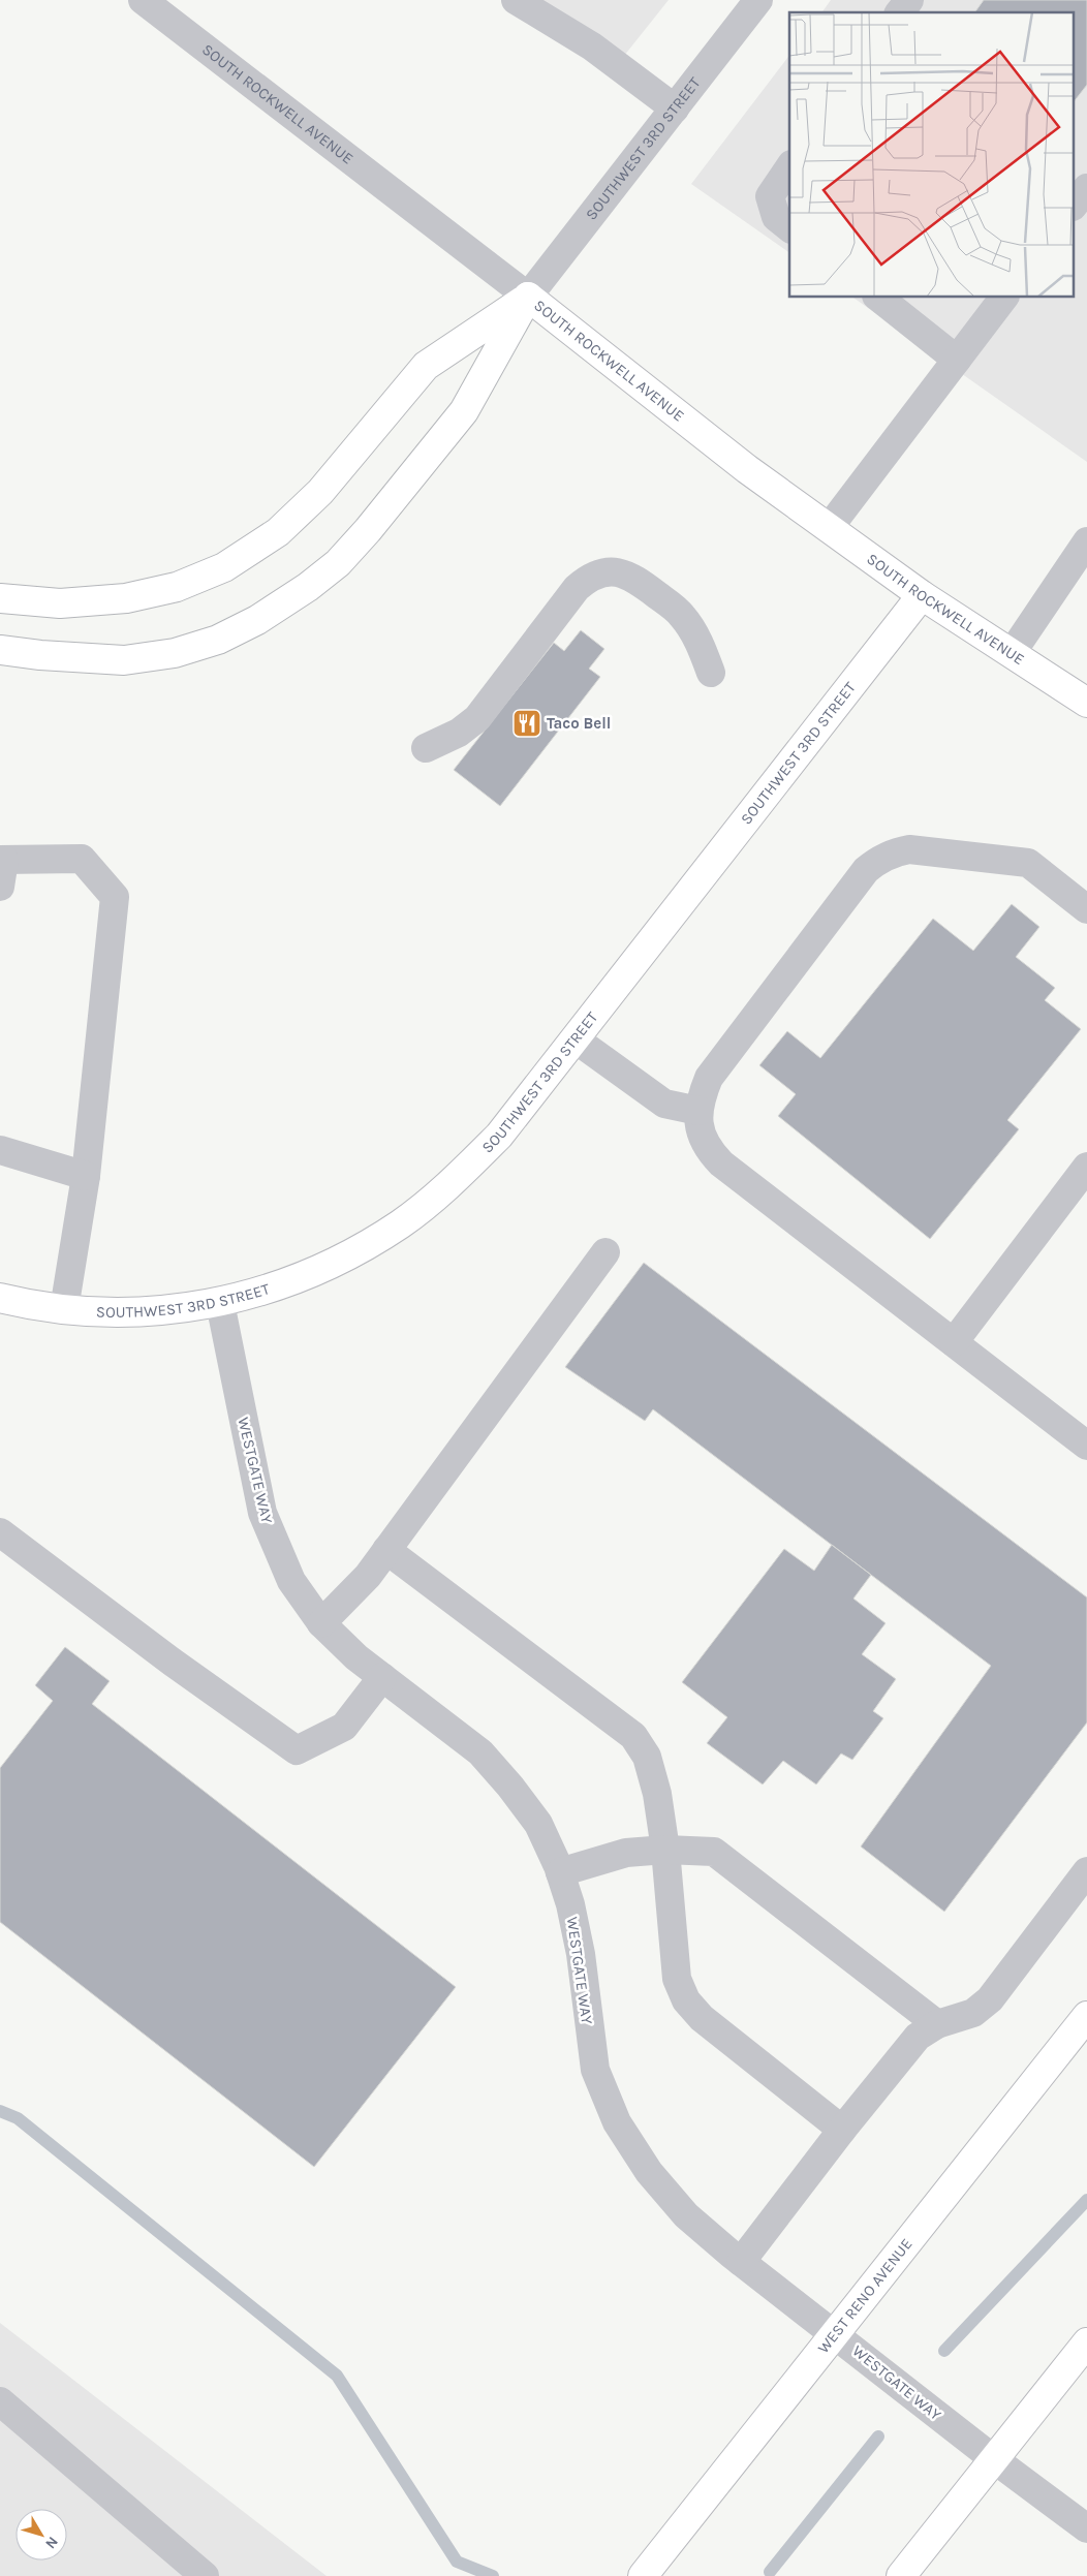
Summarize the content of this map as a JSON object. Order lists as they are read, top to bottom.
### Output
{
  "streets": {
    "main road": ["SOUTH ROCKWELL AVENUE", "SOUTHWEST 3RD STREET", "WEST RENO AVENUE"],
    "street": ["WESTGATE WAY"]
  },
  "crossings": [
    ["SOUTH ROCKWELL AVENUE", "SOUTHWEST 3RD STREET"],
    ["SOUTHWEST 3RD STREET", "WESTGATE WAY"],
    ["WESTGATE WAY", "WEST RENO AVENUE"]
  ],
  "places": {
    "restaurant": ["Taco Bell"]
  },
  "north": "bottom right"
}
